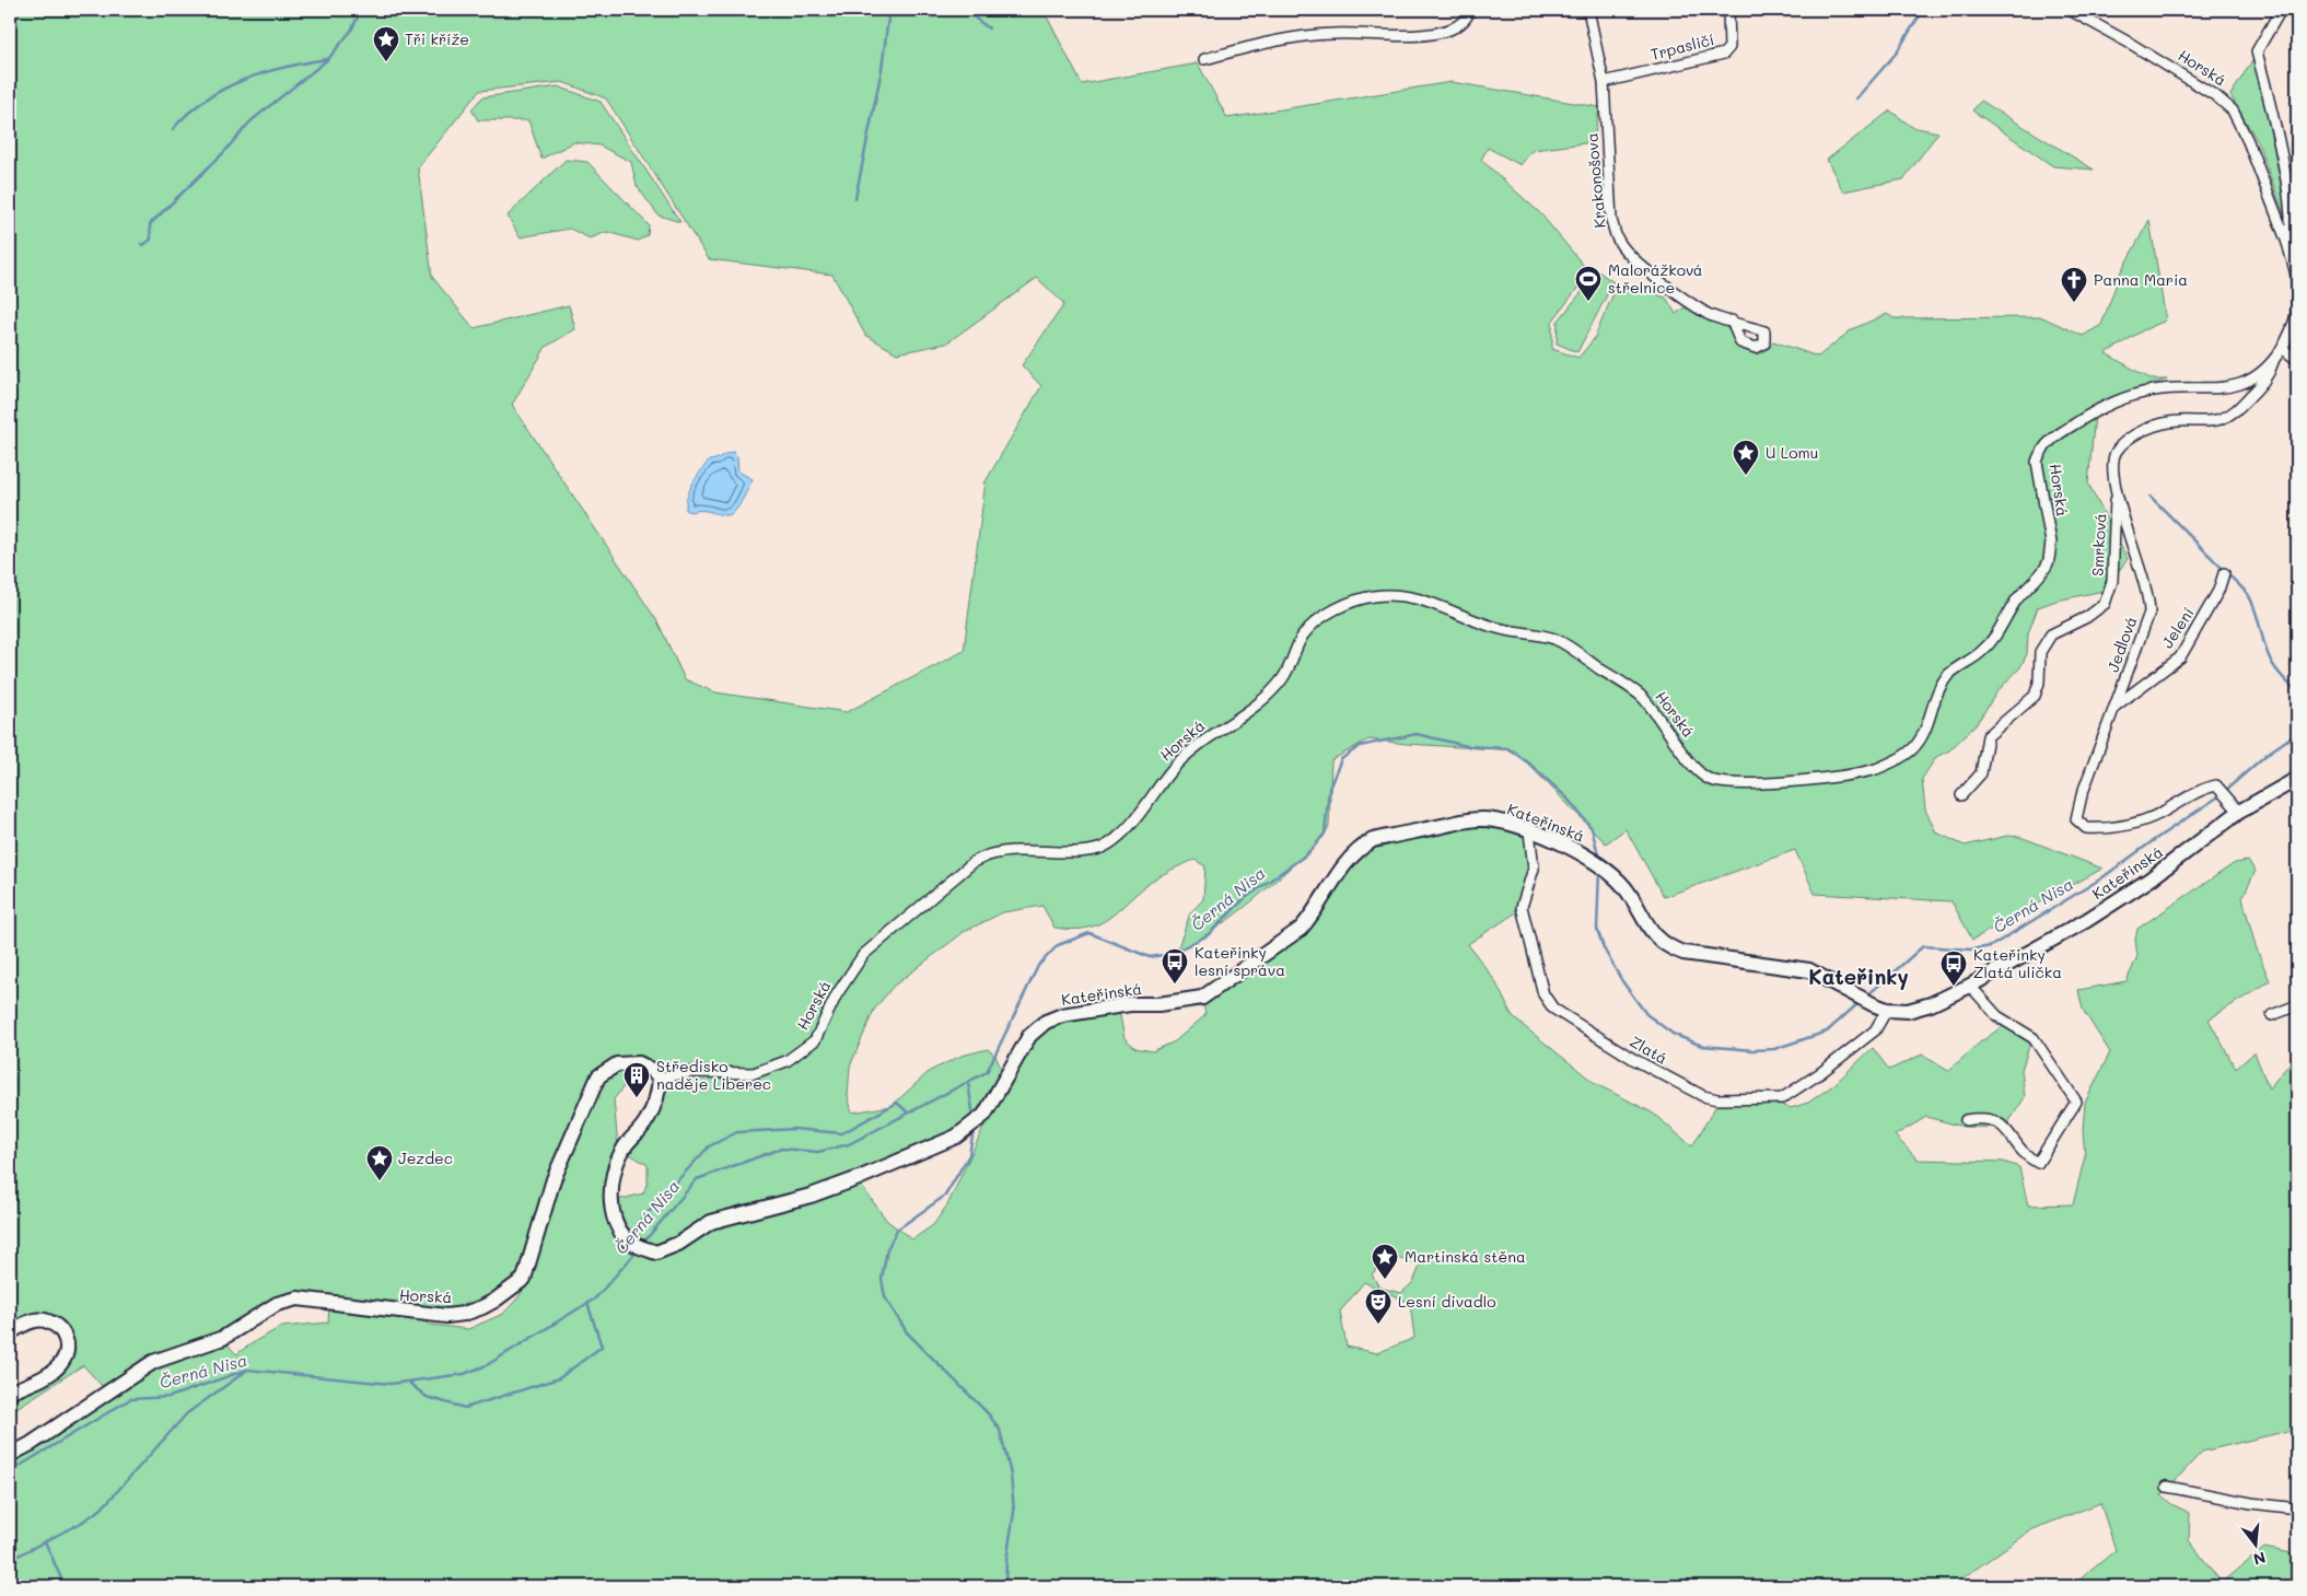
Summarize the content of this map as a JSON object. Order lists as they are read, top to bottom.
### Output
{
  "streets": {
    "street": [
      "Trpasličí",
      "Horská",
      "Krakonošova",
      "Smrková",
      "Jelení",
      "Jedlová",
      "Kateřinská",
      "Zlatá"
    ]
  },
  "crossings": [
    ["Trpasličí", "Krakonošova"],
    ["Horská", "Jedlová"],
    ["Horská", "Kateřinská"],
    ["Smrková", "Jedlová"],
    ["Jelení", "Jedlová"],
    ["Jedlová", "Kateřinská"],
    ["Kateřinská", "Zlatá"]
  ],
  "districts": ["Kateřinky"],
  "water": ["Černá Nisa"],
  "places": {
    "place": [
      "Tři kříže",
      "U Lomu",
      "Jezdec",
      "Martinská stěna"
    ],
    "sports": ["Malorážková střelnice"],
    "church": ["Panna Maria"],
    "bus stop": ["Kateřinky lesní správa", "Kateřinky Zlatá ulička"],
    "building": ["Středisko naděje Liberec"],
    "theatre": ["Lesní divadlo"]
  },
  "north": "bottom"
}
